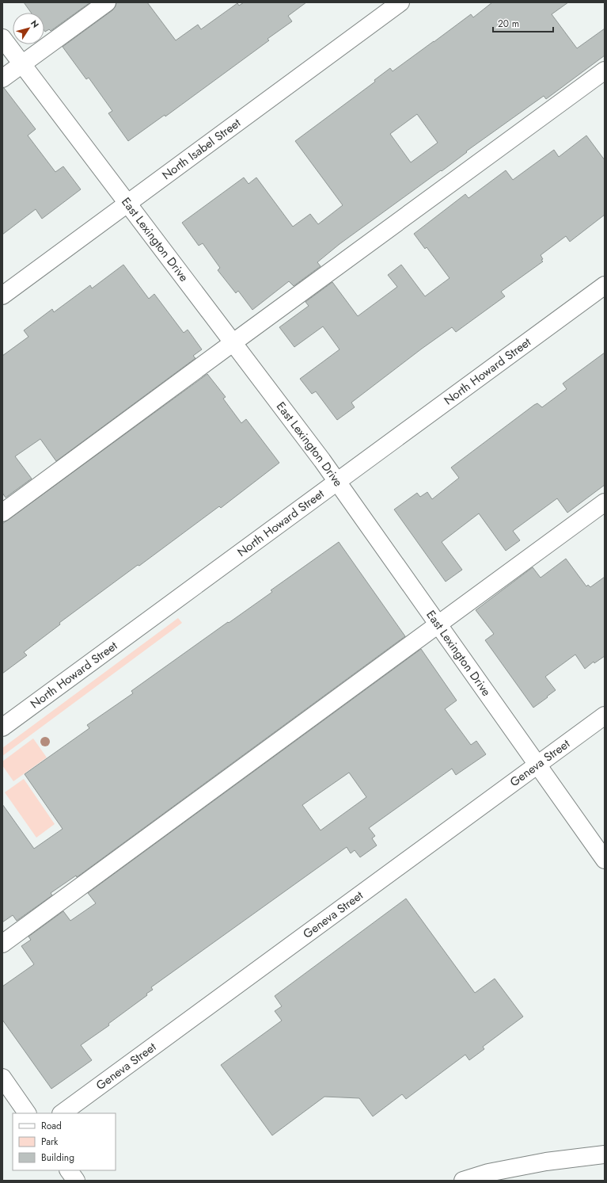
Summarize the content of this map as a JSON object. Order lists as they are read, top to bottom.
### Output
{
  "streets": {
    "street": [
      "North Isabel Street",
      "East Lexington Drive",
      "North Howard Street",
      "Geneva Street"
    ]
  },
  "crossings": [
    ["North Isabel Street", "East Lexington Drive"],
    ["East Lexington Drive", "North Howard Street"],
    ["East Lexington Drive", "Geneva Street"]
  ],
  "legend": ["Road", "Park", "Building"],
  "scale_bar": "20 m",
  "north": "top right"
}
